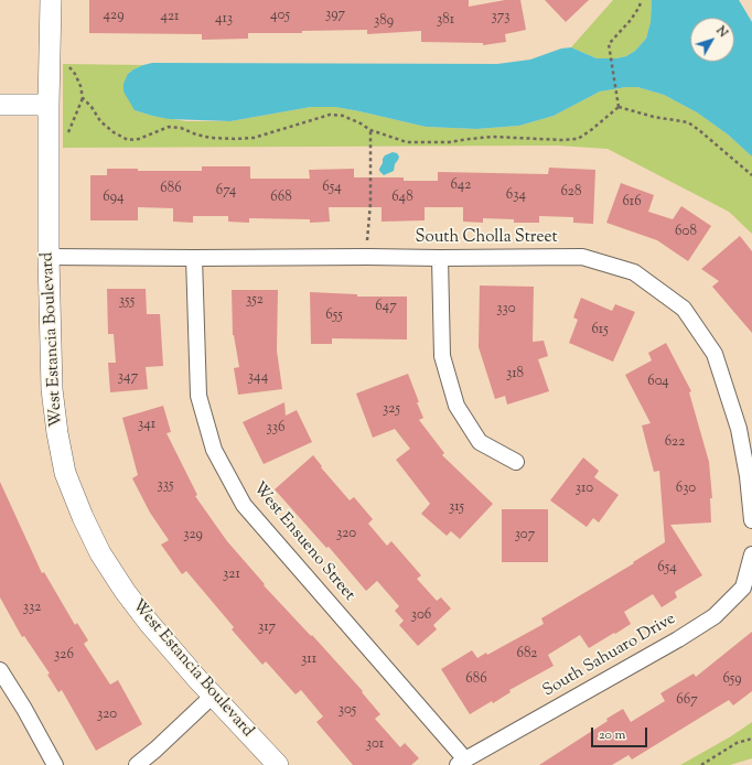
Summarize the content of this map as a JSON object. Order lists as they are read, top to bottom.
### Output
{
  "streets": {
    "street": [
      "South Cholla Street",
      "West Estancia Boulevard",
      "West Ensueno Street",
      "South Sahuaro Drive"
    ]
  },
  "crossings": [
    ["South Cholla Street", "West Estancia Boulevard"],
    ["South Cholla Street", "West Ensueno Street"],
    ["West Ensueno Street", "South Sahuaro Drive"]
  ],
  "house_numbers": [
    "397",
    "429",
    "405",
    "421",
    "373",
    "413",
    "381",
    "389",
    "642",
    "654",
    "686",
    "674",
    "628",
    "634",
    "694",
    "668",
    "648",
    "616",
    "608",
    "352",
    "355",
    "647",
    "330",
    "655",
    "615",
    "318",
    "347",
    "344",
    "604",
    "325",
    "341",
    "336",
    "622",
    "335",
    "310",
    "630",
    "315",
    "320",
    "329",
    "307",
    "654",
    "321",
    "332",
    "306",
    "317",
    "682",
    "326",
    "311",
    "686",
    "659",
    "667",
    "305",
    "320",
    "301"
  ],
  "scale_bar": "20 m",
  "north": "top right"
}
